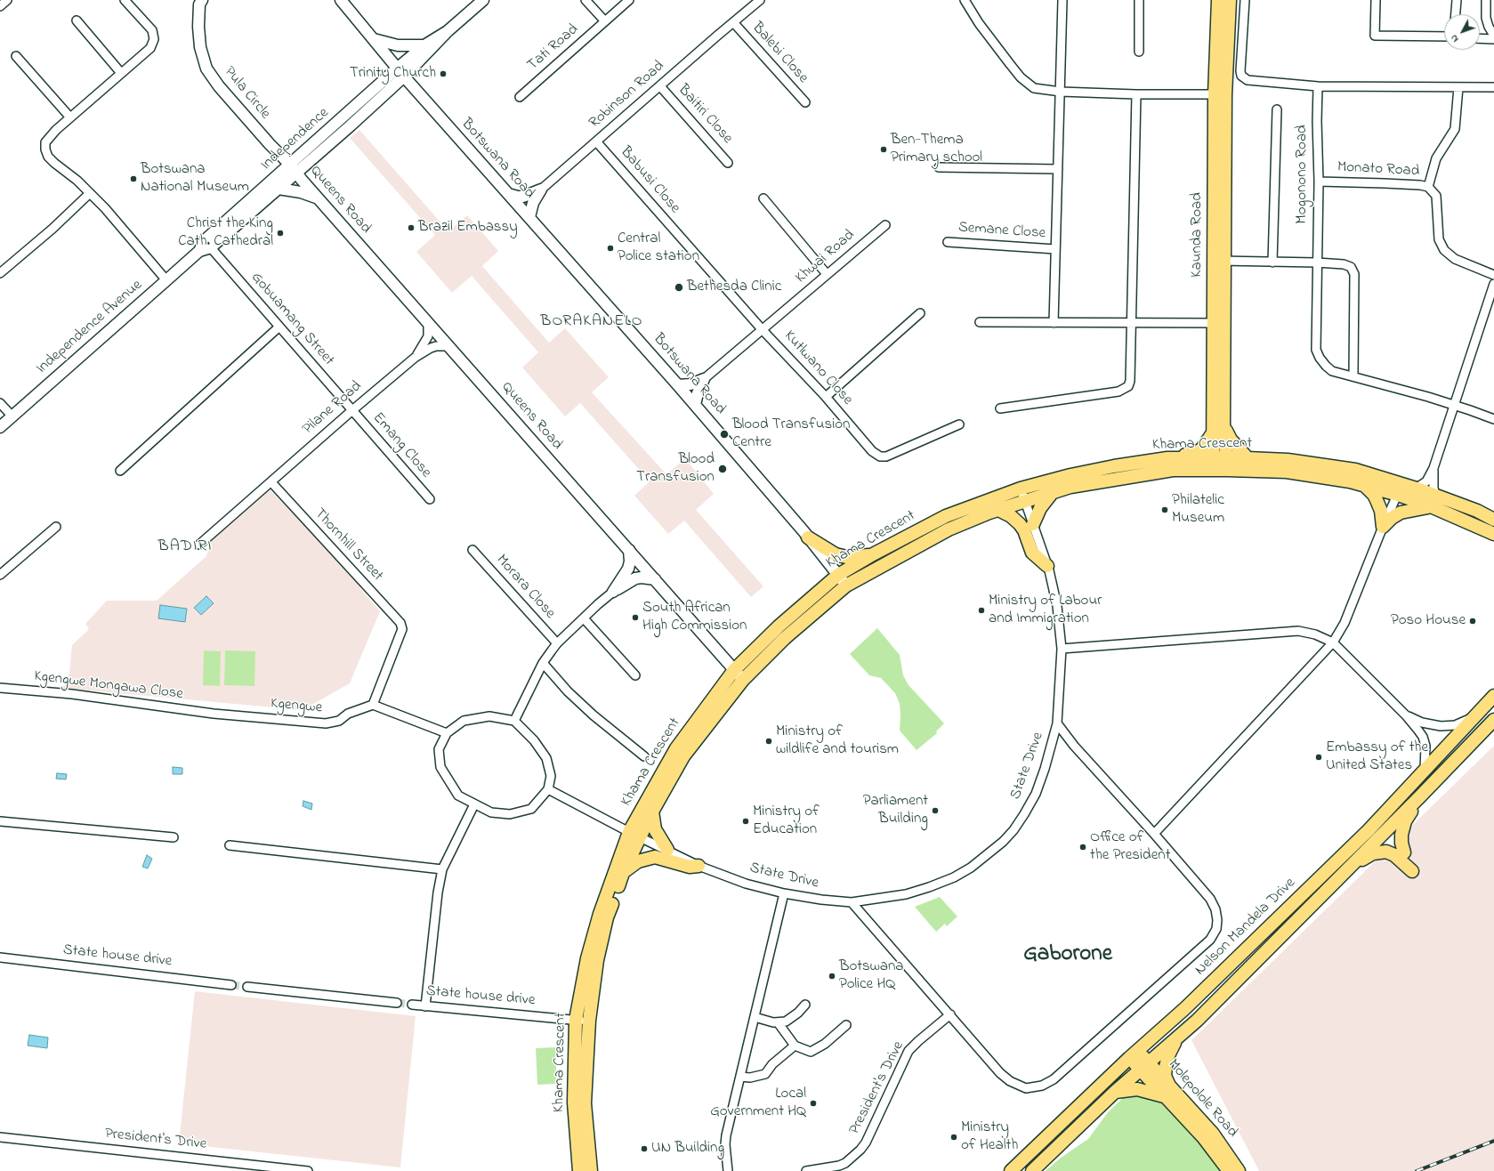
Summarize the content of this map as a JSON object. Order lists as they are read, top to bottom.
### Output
{
  "streets": {
    "main road": [
      "Pula Circle",
      "Independence",
      "Botswana Road",
      "Queens Road",
      "Kaunda Road",
      "Independence Avenue",
      "Khama Crescent",
      "Nelson Mandela Drive",
      "Molepolole Road"
    ],
    "street": [
      "Tati Road",
      "Balebi Close",
      "Robinson Road",
      "Baitiri Close",
      "Monato Road",
      "Mogonono Road",
      "Babusi Close",
      "Semane Close",
      "Khwai Road",
      "Gobuamang Street",
      "Kutlwano Close",
      "Pilane Road",
      "Emang Close",
      "Thornhill Street",
      "Morara Close",
      "Kgengwe Mongawa Close",
      "Kgengwe",
      "State Drive",
      "State house drive",
      "President's Drive"
    ]
  },
  "crossings": [
    ["Balebi Close", "Robinson Road"],
    ["Pula Circle", "Independence"],
    ["Pula Circle", "Queens Road"],
    ["Robinson Road", "Baitiri Close"],
    ["Robinson Road", "Babusi Close"],
    ["Independence", "Botswana Road"],
    ["Independence", "Queens Road"],
    ["Independence", "Gobuamang Street"],
    ["Independence", "Independence Avenue"],
    ["Botswana Road", "Khama Crescent"],
    ["Monato Road", "Mogonono Road"],
    ["Babusi Close", "Khwai Road"],
    ["Babusi Close", "Kutlwano Close"],
    ["Queens Road", "Khama Crescent"],
    ["Kaunda Road", "Khama Crescent"],
    ["Khwai Road", "Kutlwano Close"],
    ["Gobuamang Street", "Pilane Road"],
    ["Gobuamang Street", "Emang Close"],
    ["Pilane Road", "Emang Close"],
    ["Pilane Road", "Thornhill Street"],
    ["Khama Crescent", "State Drive"],
    ["Khama Crescent", "State house drive"],
    ["Thornhill Street", "Kgengwe"],
    ["Kgengwe Mongawa Close", "Kgengwe"],
    ["Nelson Mandela Drive", "Molepolole Road"]
  ],
  "districts": ["BORAKANELO", "BADIRI", "Gaborone"],
  "places": [
    "Trinity Church",
    "Ben-Thema Primary school",
    "Botswana National Museum",
    "Brazil Embassy",
    "Christ the King Cath. Cathedral",
    "Central Police station",
    "Bethesda Clinic",
    "Blood Transfusion Centre",
    "Blood Transfusion",
    "Philatelic Museum",
    "Ministry of Labour and Immigration",
    "South African High Commission",
    "Poso House",
    "Ministry of wildlife and tourism",
    "Embassy of the United States",
    "Parliament Building",
    "Ministry of Education",
    "Office of the President",
    "Botswana Police HQ",
    "Local Government HQ",
    "Ministry of Health",
    "UN Building"
  ],
  "north": "bottom left"
}
